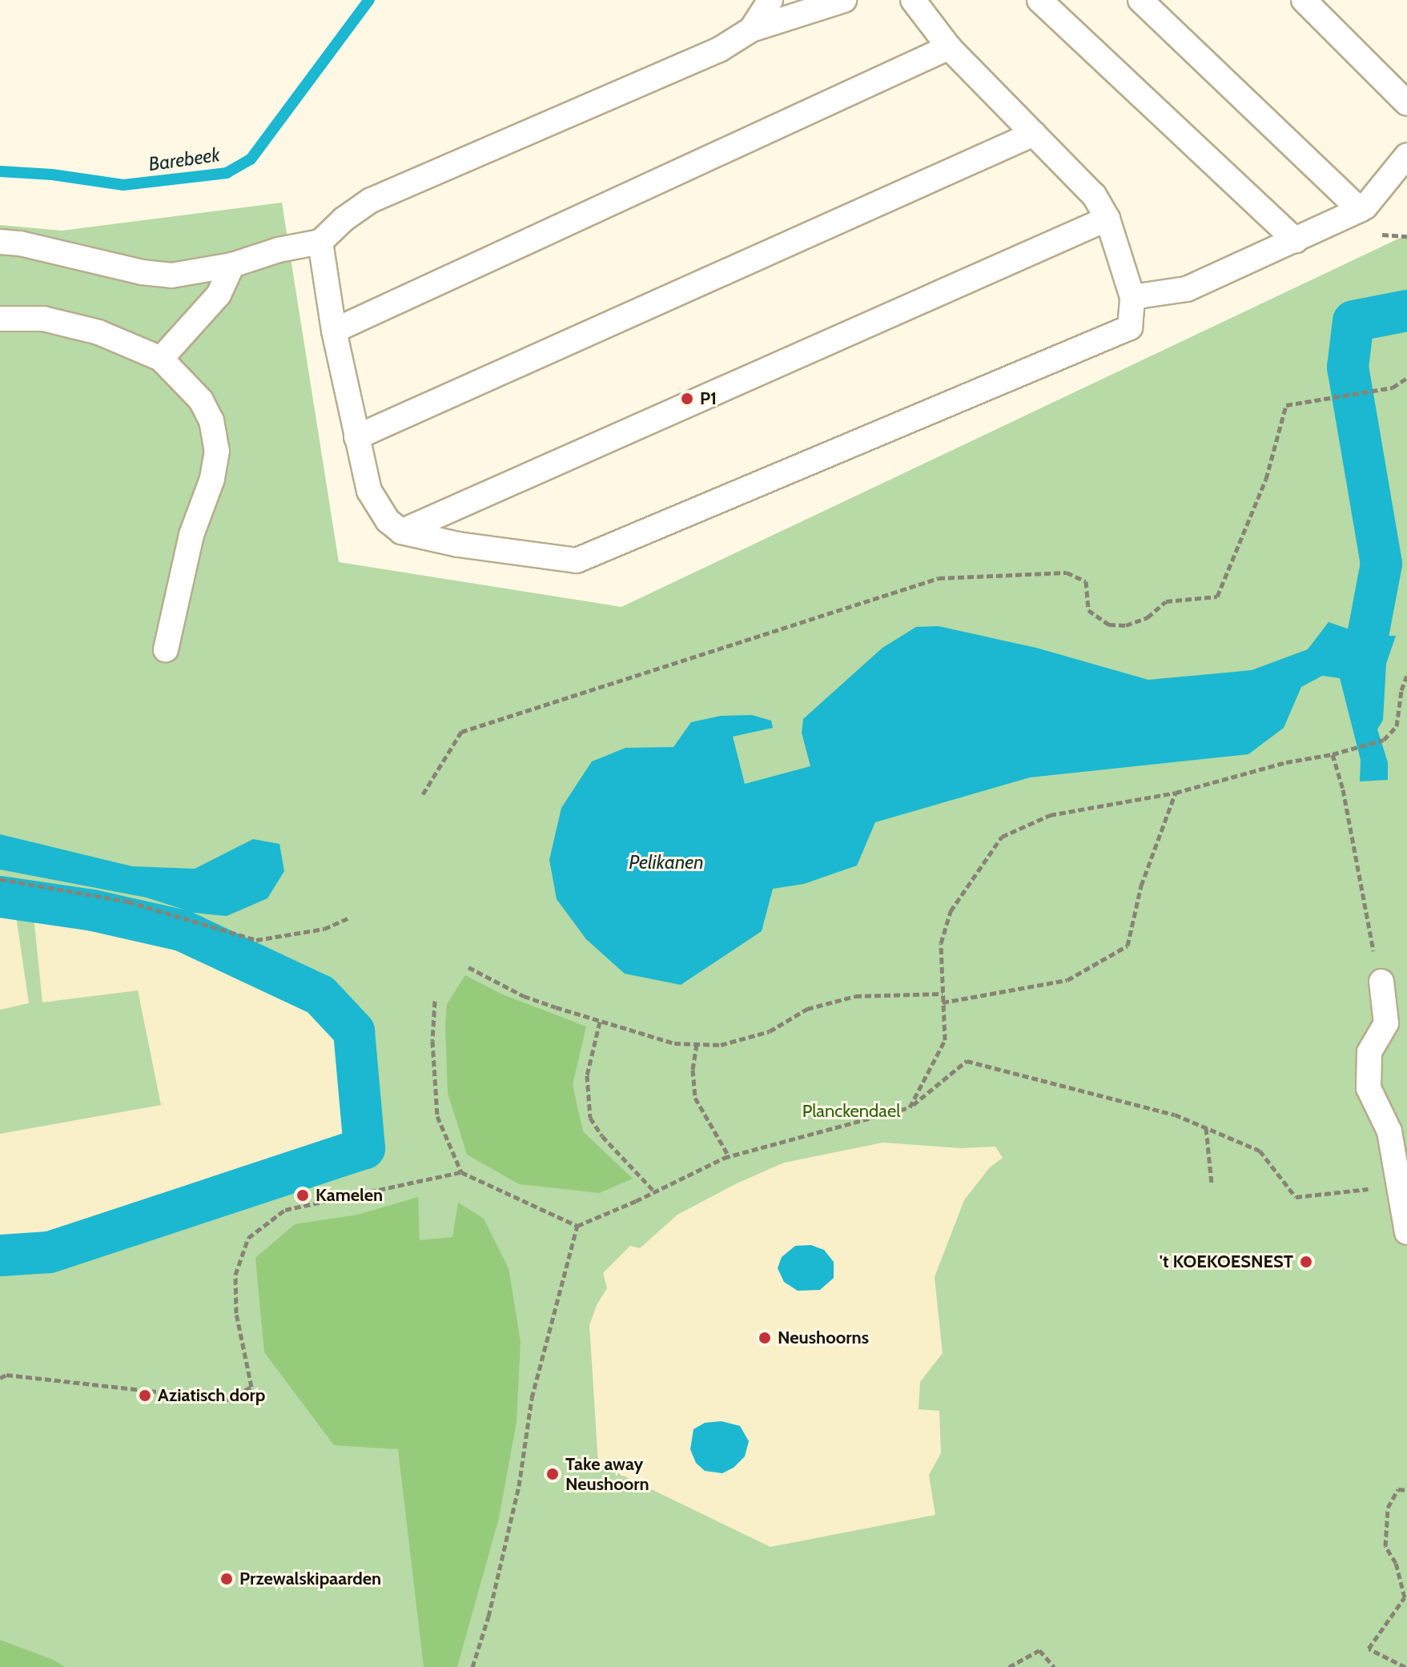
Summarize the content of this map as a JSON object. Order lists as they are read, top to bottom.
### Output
{
  "water": ["Barebeek", "Pelikanen"],
  "parks": ["Planckendael"],
  "places": [
    "P1",
    "Kamelen",
    "'t KOEKOESNEST",
    "Neushoorns",
    "Aziatisch dorp",
    "Take away Neushoorn",
    "Przewalskipaarden"
  ]
}
